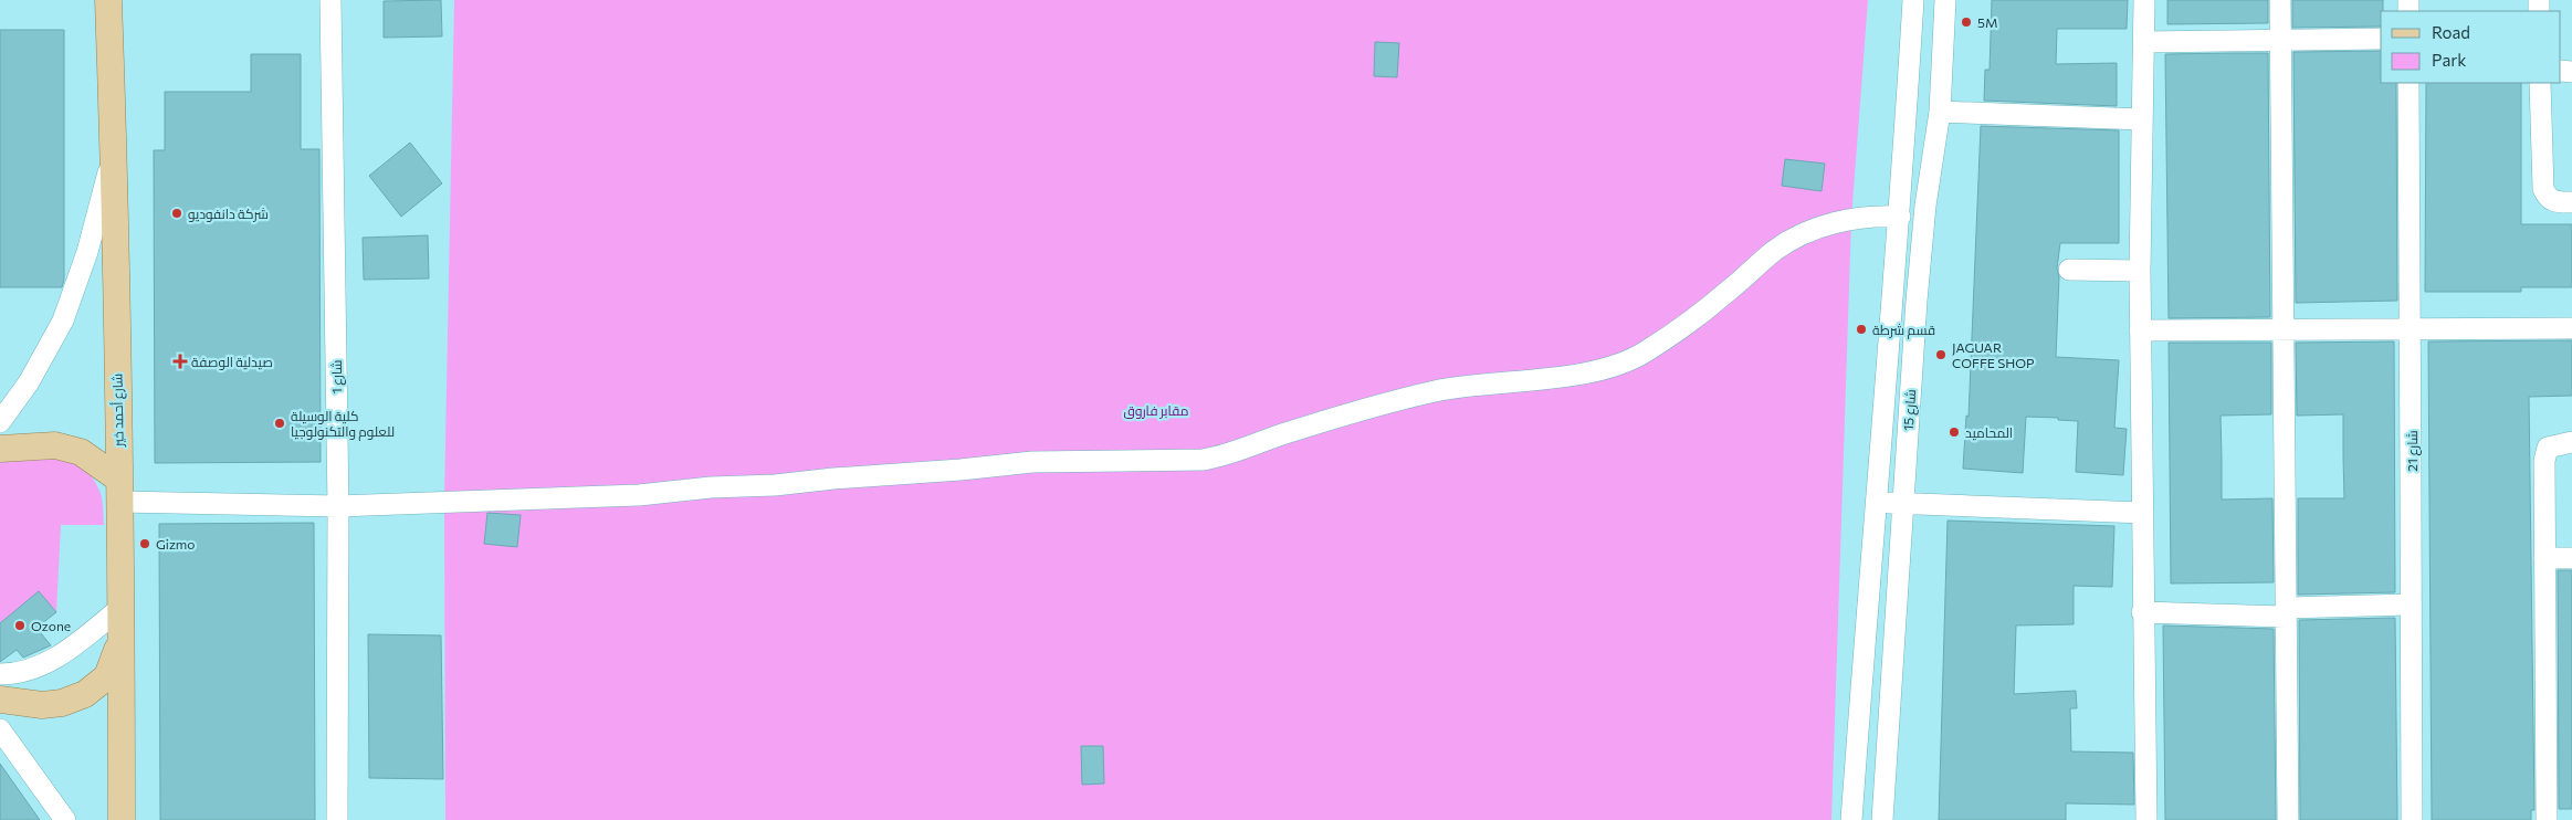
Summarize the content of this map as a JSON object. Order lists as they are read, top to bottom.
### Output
{
  "streets": {
    "main road": ["شارع أحمد خير"],
    "street": ["شارع 1", "شارع 15", "شارع 21"]
  },
  "parks": ["مقابر فاروق"],
  "places": {
    "other": [
      "5M",
      "شركة دانفوديو",
      "قسم شرطة",
      "JAGUAR COFFE SHOP",
      "كلية الوسيلة للعلوم والتكنولوجيا",
      "المحاميد",
      "Gizmo",
      "Ozone"
    ],
    "health": ["صيدلية الوصفة"]
  },
  "legend": ["Road", "Park"]
}
